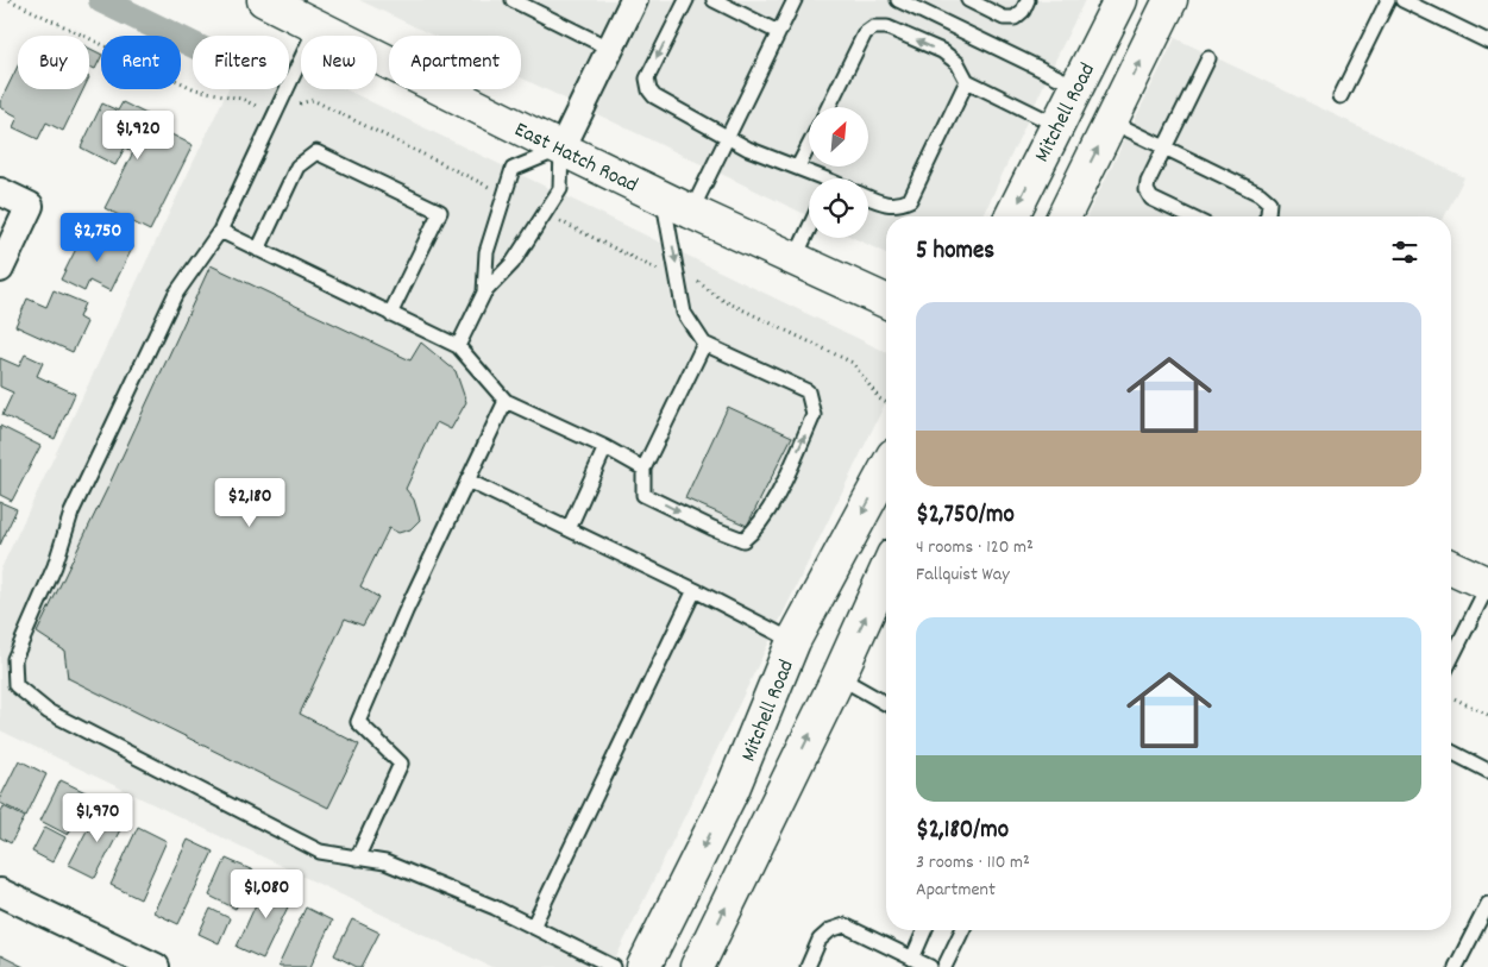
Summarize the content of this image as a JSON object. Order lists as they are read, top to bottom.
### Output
{
  "streets": {
    "main road": ["Mitchell Road", "East Hatch Road"]
  },
  "north": "top right",
  "page": {
    "chip": [
      "Buy",
      "Rent",
      "Filters",
      "New",
      "Apartment"
    ],
    "price": [
      "$1,920",
      "$2,750",
      "$2,180",
      "$1,970",
      "$1,080"
    ],
    "heading": "5 homes",
    "list": [
      {
        "name": "$2,750/mo",
        "note": "4 rooms · 120 m² · Fallquist Way"
      },
      {
        "name": "$2,180/mo",
        "note": "3 rooms · 110 m² · Apartment"
      }
    ]
  }
}
